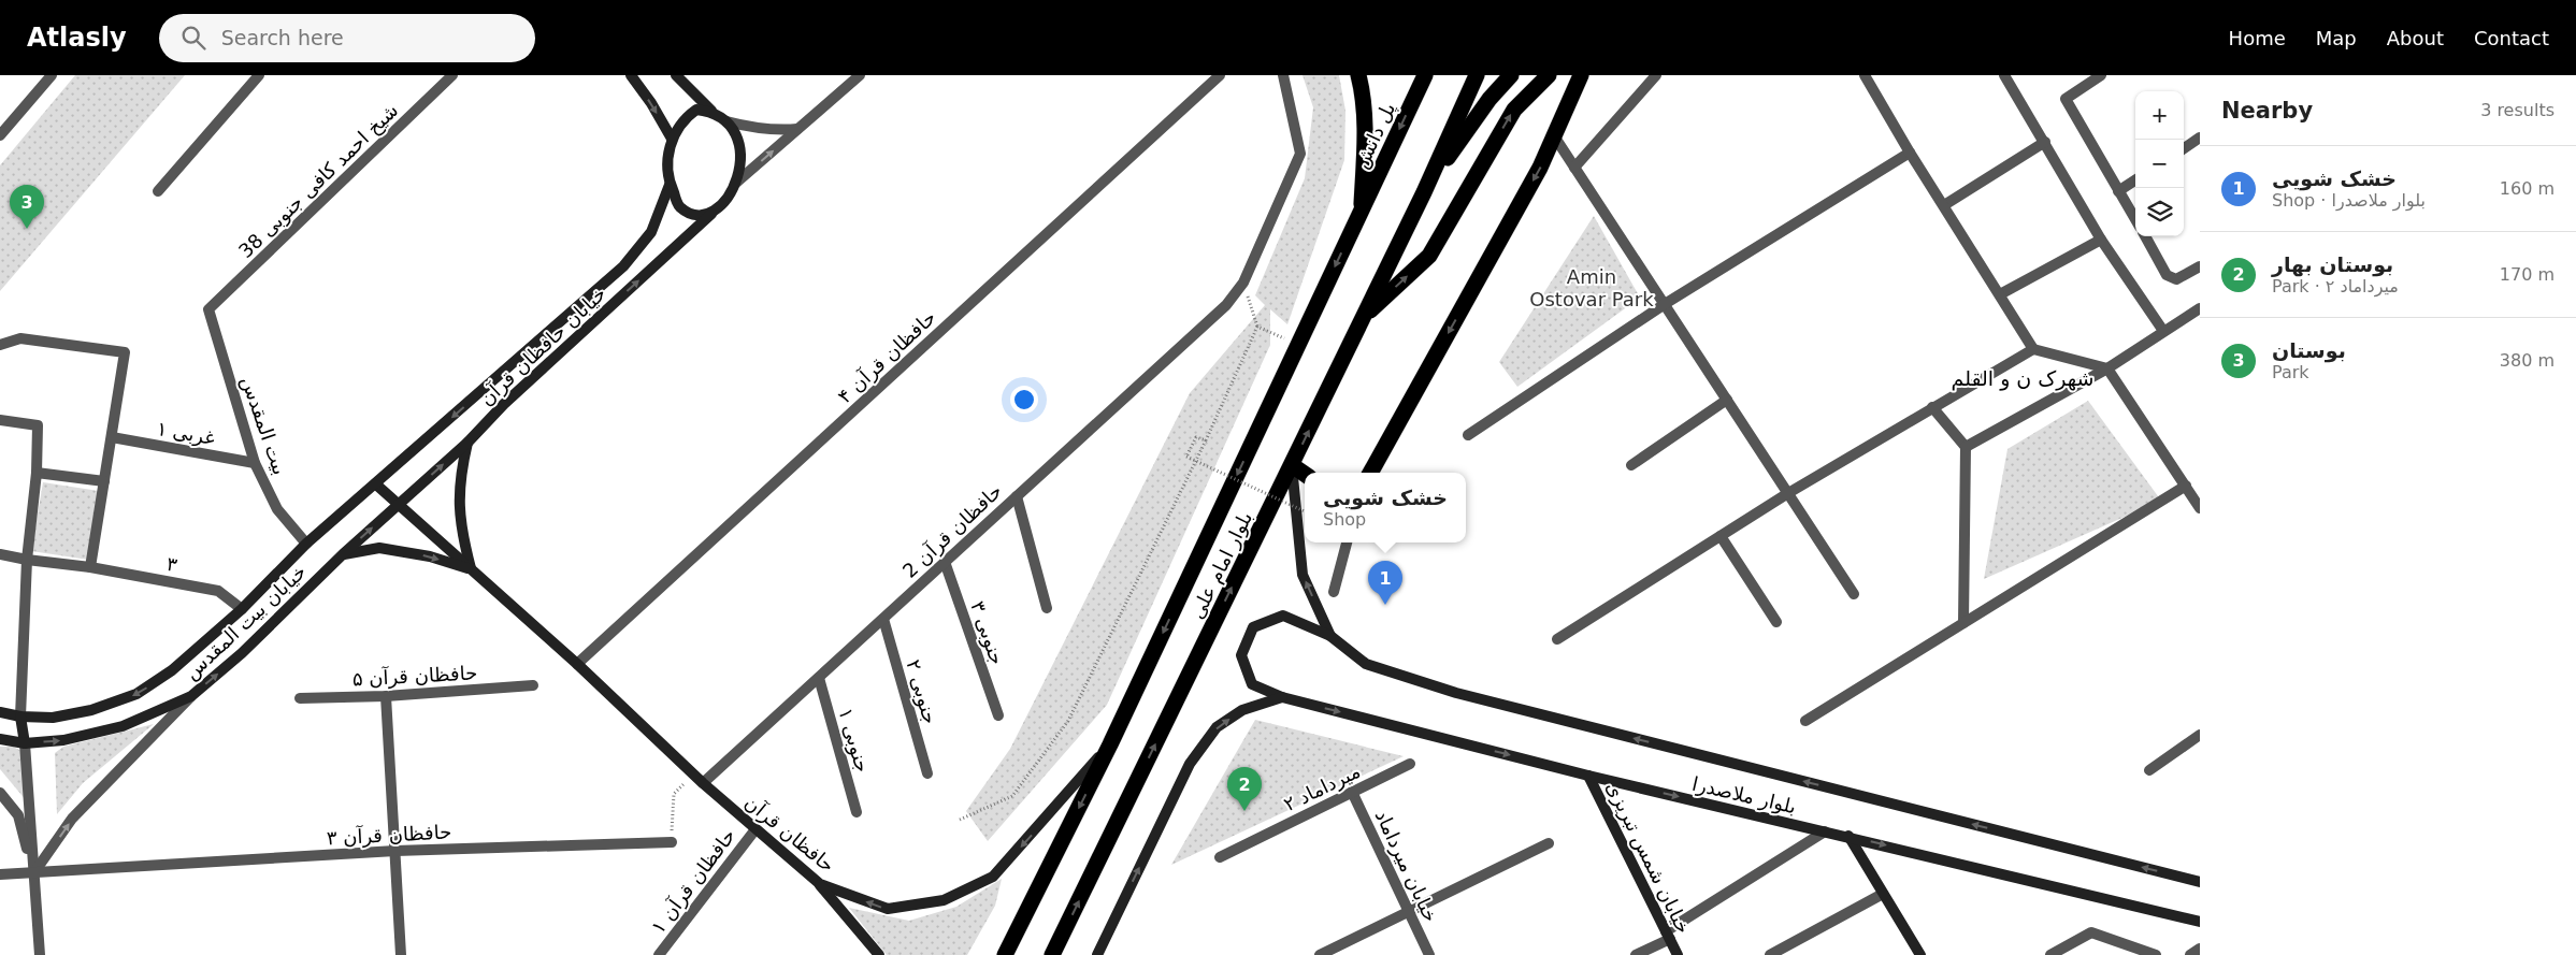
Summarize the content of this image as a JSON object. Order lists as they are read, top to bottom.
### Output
{
  "streets": {
    "highway": ["پل دانش", "بلوار امام علی"],
    "street": [
      "شیخ احمد کافی جنوبی 38",
      "خیابان حافظان قرآن",
      "حافظان قرآن ۴",
      "بیت المقدس",
      "۱ غربی",
      "حافظان قرآن 2",
      "۳",
      "خیابان بیت المقدس",
      "جنوبی ۳",
      "حافظان قرآن ۵",
      "جنوبی ۲",
      "جنوبی ۱",
      "میرداماد ۲",
      "بلوار ملاصدرا",
      "حافظان قرآن",
      "حافظان قرآن ۳",
      "خیابان شمس تبریزی",
      "خیابان میرداماد",
      "حافظان قرآن ۱"
    ]
  },
  "crossings": [
    ["پل دانش", "بلوار امام علی"],
    ["شیخ احمد کافی جنوبی 38", "بیت المقدس"],
    ["خیابان حافظان قرآن", "خیابان بیت المقدس"],
    ["خیابان حافظان قرآن", "حافظان قرآن"],
    ["حافظان قرآن ۴", "حافظان قرآن"],
    ["بیت المقدس", "۱ غربی"],
    ["بیت المقدس", "خیابان بیت المقدس"],
    ["حافظان قرآن 2", "جنوبی ۳"],
    ["حافظان قرآن 2", "جنوبی ۲"],
    ["حافظان قرآن 2", "جنوبی ۱"],
    ["حافظان قرآن 2", "حافظان قرآن"],
    ["۳", "خیابان بیت المقدس"],
    ["بلوار امام علی", "حافظان قرآن"],
    ["خیابان بیت المقدس", "حافظان قرآن"],
    ["میرداماد ۲", "خیابان میرداماد"],
    ["بلوار ملاصدرا", "خیابان شمس تبریزی"],
    ["حافظان قرآن", "حافظان قرآن ۱"]
  ],
  "districts": ["شهرک ن و القلم"],
  "parks": ["Amin Ostovar Park"],
  "page": {
    "header": "Atlasly",
    "search": "Search here",
    "nav": [
      "Home",
      "Map",
      "About",
      "Contact"
    ],
    "heading": ["Nearby", "3 results"],
    "map_buttons": ["+", "−"],
    "list": [
      {
        "mark": "1",
        "name": "خشک شویی",
        "note": "Shop · بلوار ملاصدرا",
        "value": "160 m"
      },
      {
        "mark": "2",
        "name": "بوستان بهار",
        "note": "Park · میرداماد ۲",
        "value": "170 m"
      },
      {
        "mark": "3",
        "name": "بوستان",
        "note": "Park",
        "value": "380 m"
      }
    ],
    "pins": ["3", "1", "2"],
    "popup": ["خشک شویی", "Shop"]
  }
}
